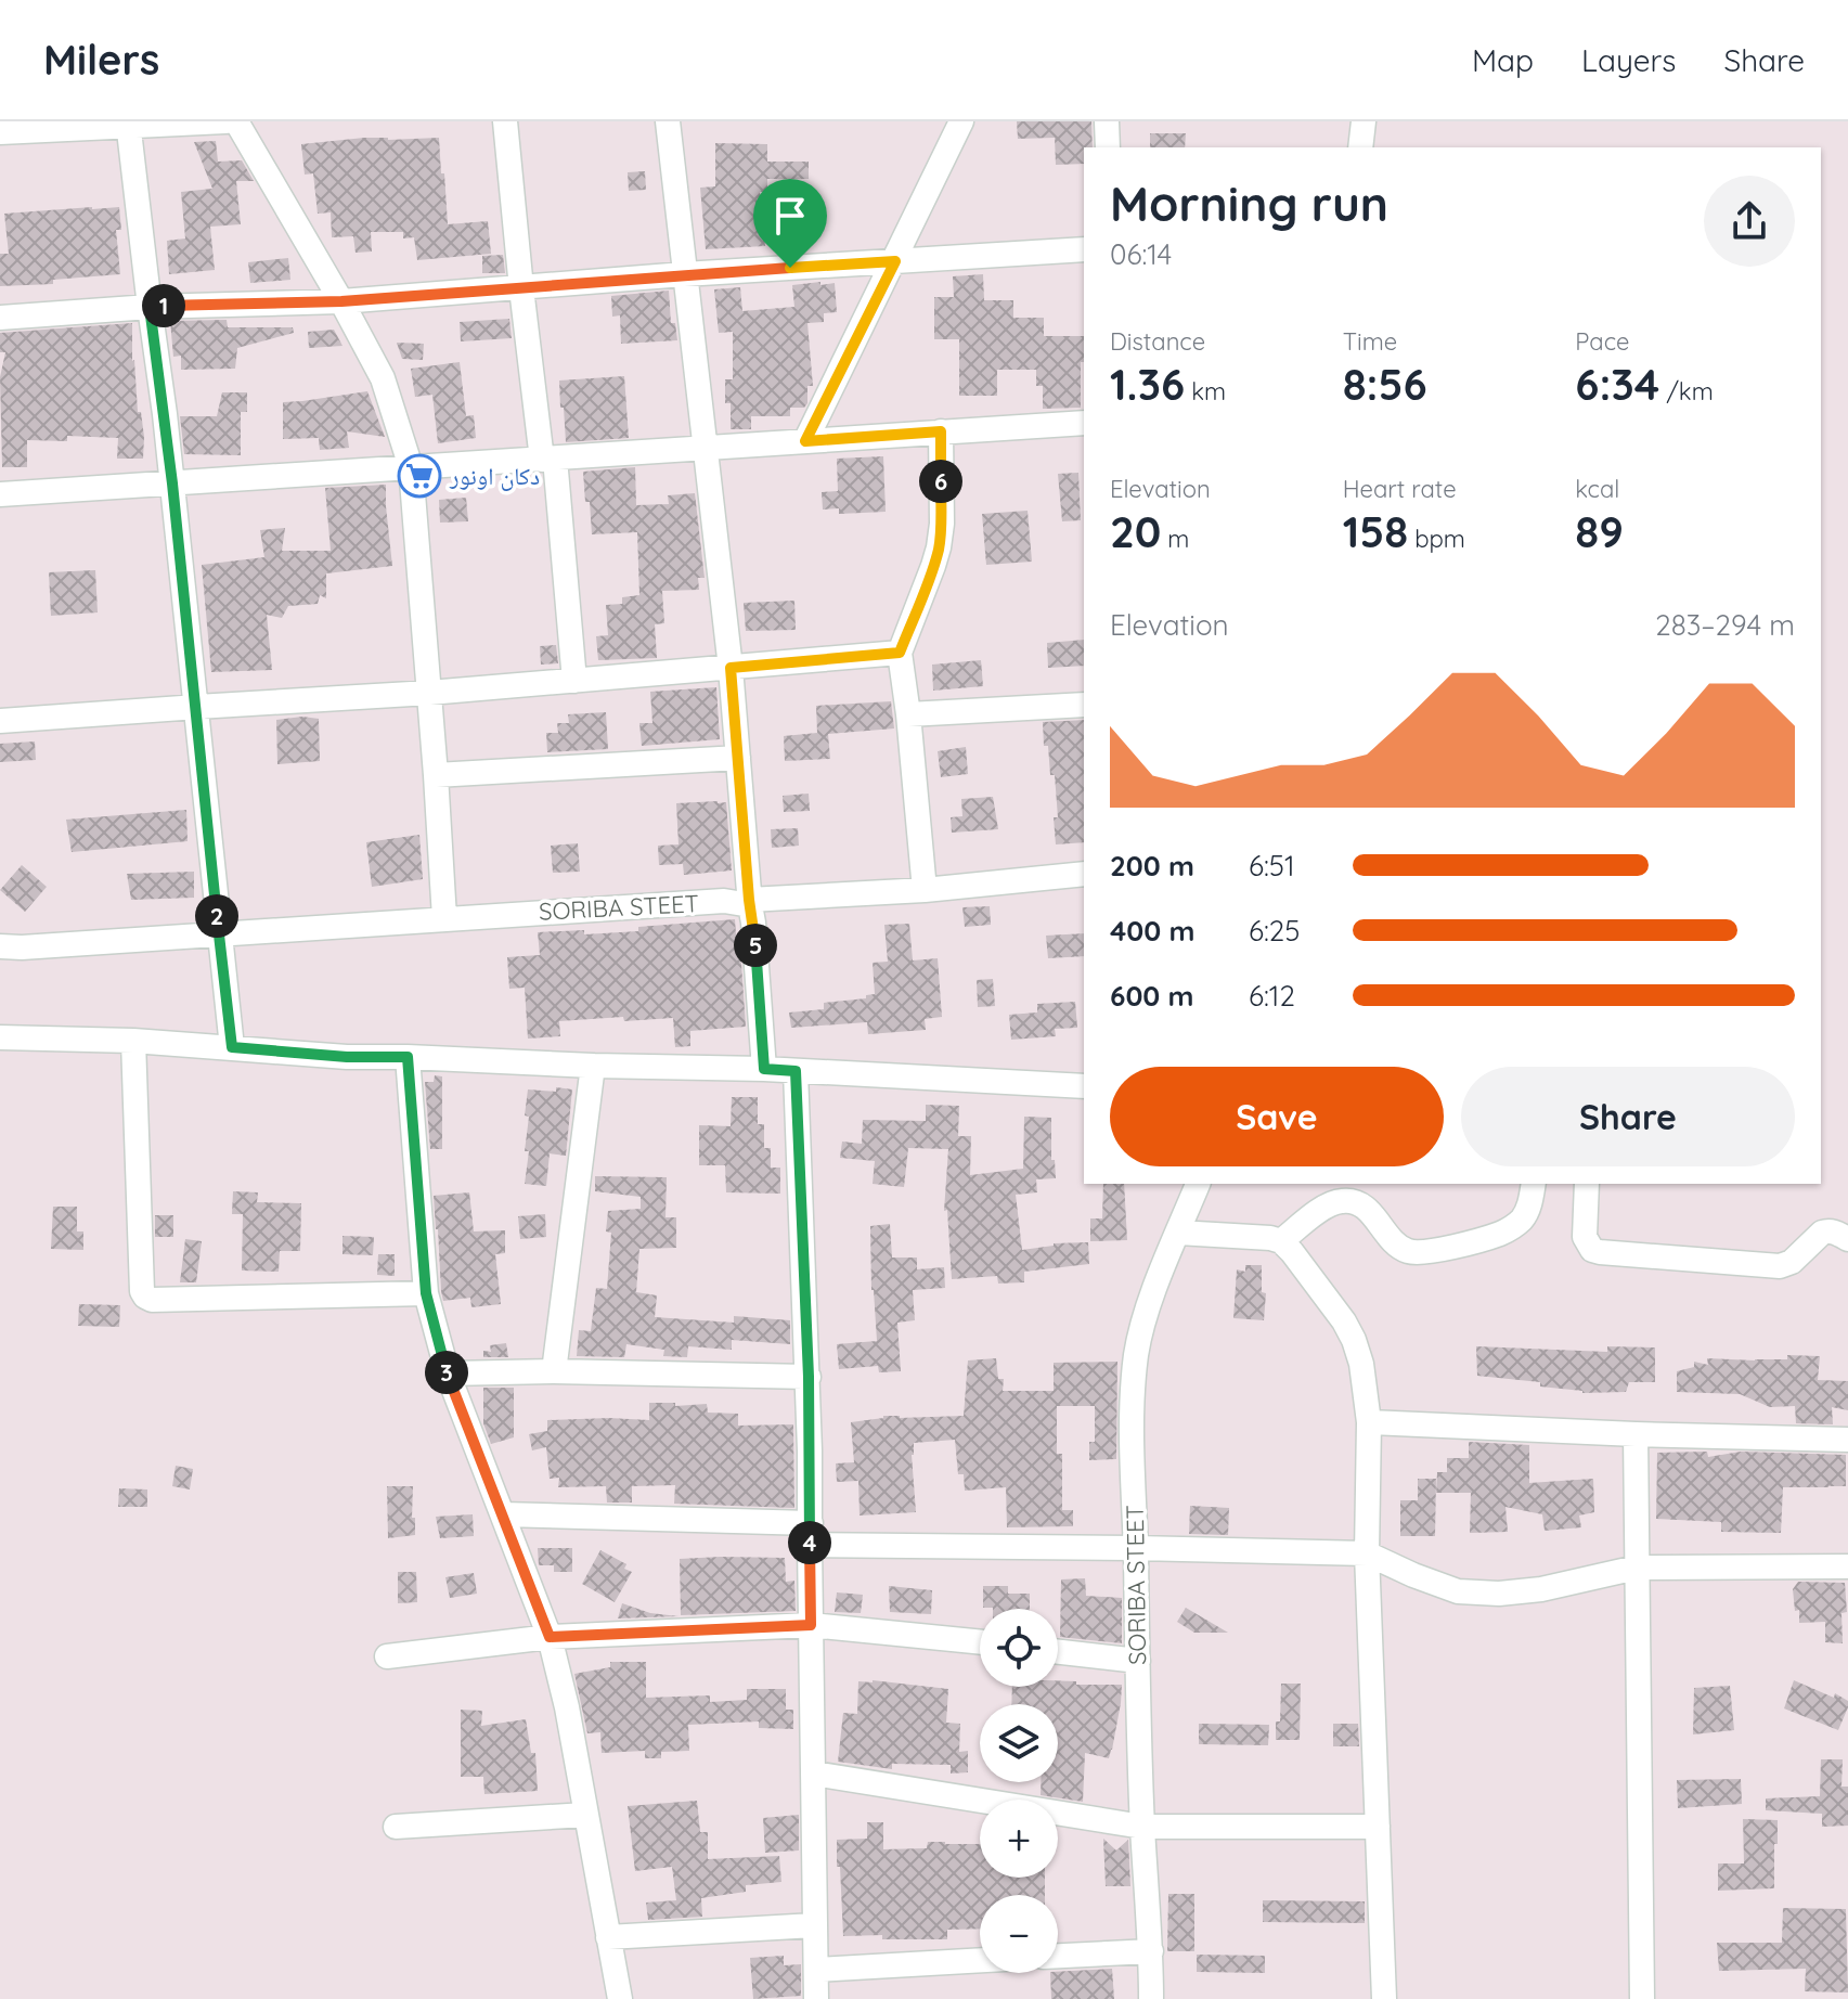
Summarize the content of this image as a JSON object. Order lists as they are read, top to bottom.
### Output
{
  "streets": {
    "street": ["SORIBA STEET"]
  },
  "places": {
    "supermarket": ["دكان اونور"]
  },
  "page": {
    "header": "Milers",
    "nav": ["Map", "Layers", "Share"],
    "heading": ["Morning run", "06:14"],
    "pins": [
      "1",
      "6",
      "2",
      "5",
      "3",
      "4"
    ],
    "stats": [
      ["Distance", "1.36 km"],
      ["Time", "8:56"],
      ["Pace", "6:34 /km"],
      ["Elevation", "20 m"],
      ["Heart rate", "158 bpm"],
      ["kcal", "89"]
    ],
    "chart": ["Elevation", "283–294 m"],
    "list": [
      {
        "name": "200 m",
        "note": "6:51"
      },
      {
        "name": "400 m",
        "note": "6:25"
      },
      {
        "name": "600 m",
        "note": "6:12"
      }
    ],
    "buttons": ["Save", "Share"],
    "map_buttons": ["+", "−"]
  }
}
